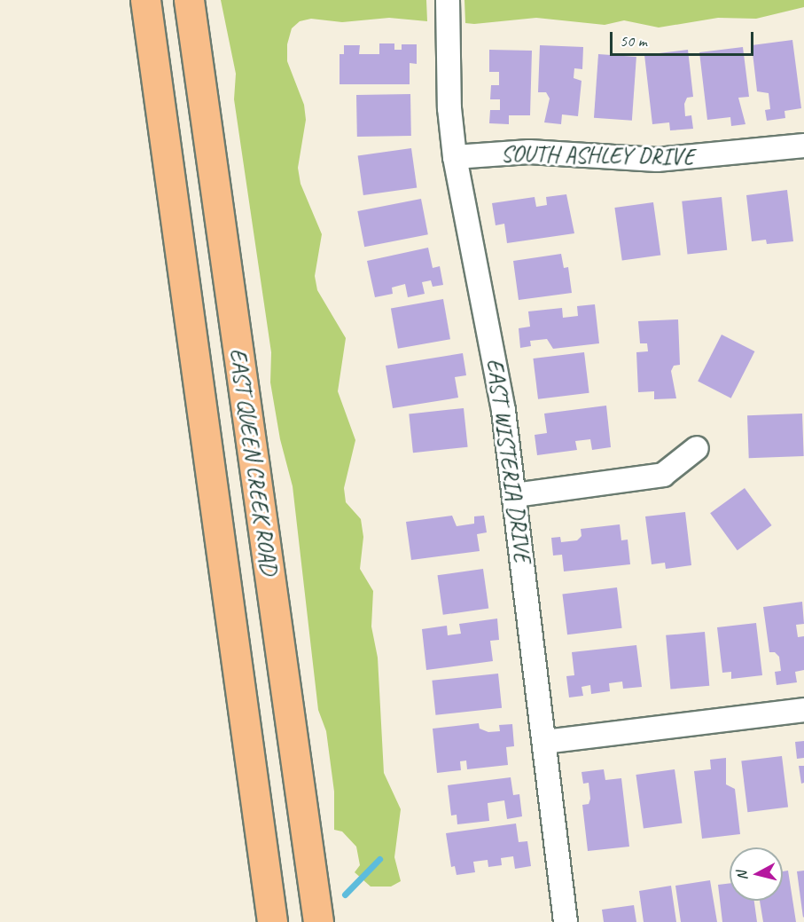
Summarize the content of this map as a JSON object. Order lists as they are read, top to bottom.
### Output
{
  "streets": {
    "main road": ["EAST QUEEN CREEK ROAD"],
    "street": ["SOUTH ASHLEY DRIVE", "EAST WISTERIA DRIVE"]
  },
  "crossings": [
    ["SOUTH ASHLEY DRIVE", "EAST WISTERIA DRIVE"]
  ],
  "scale_bar": "50 m",
  "north": "left"
}
